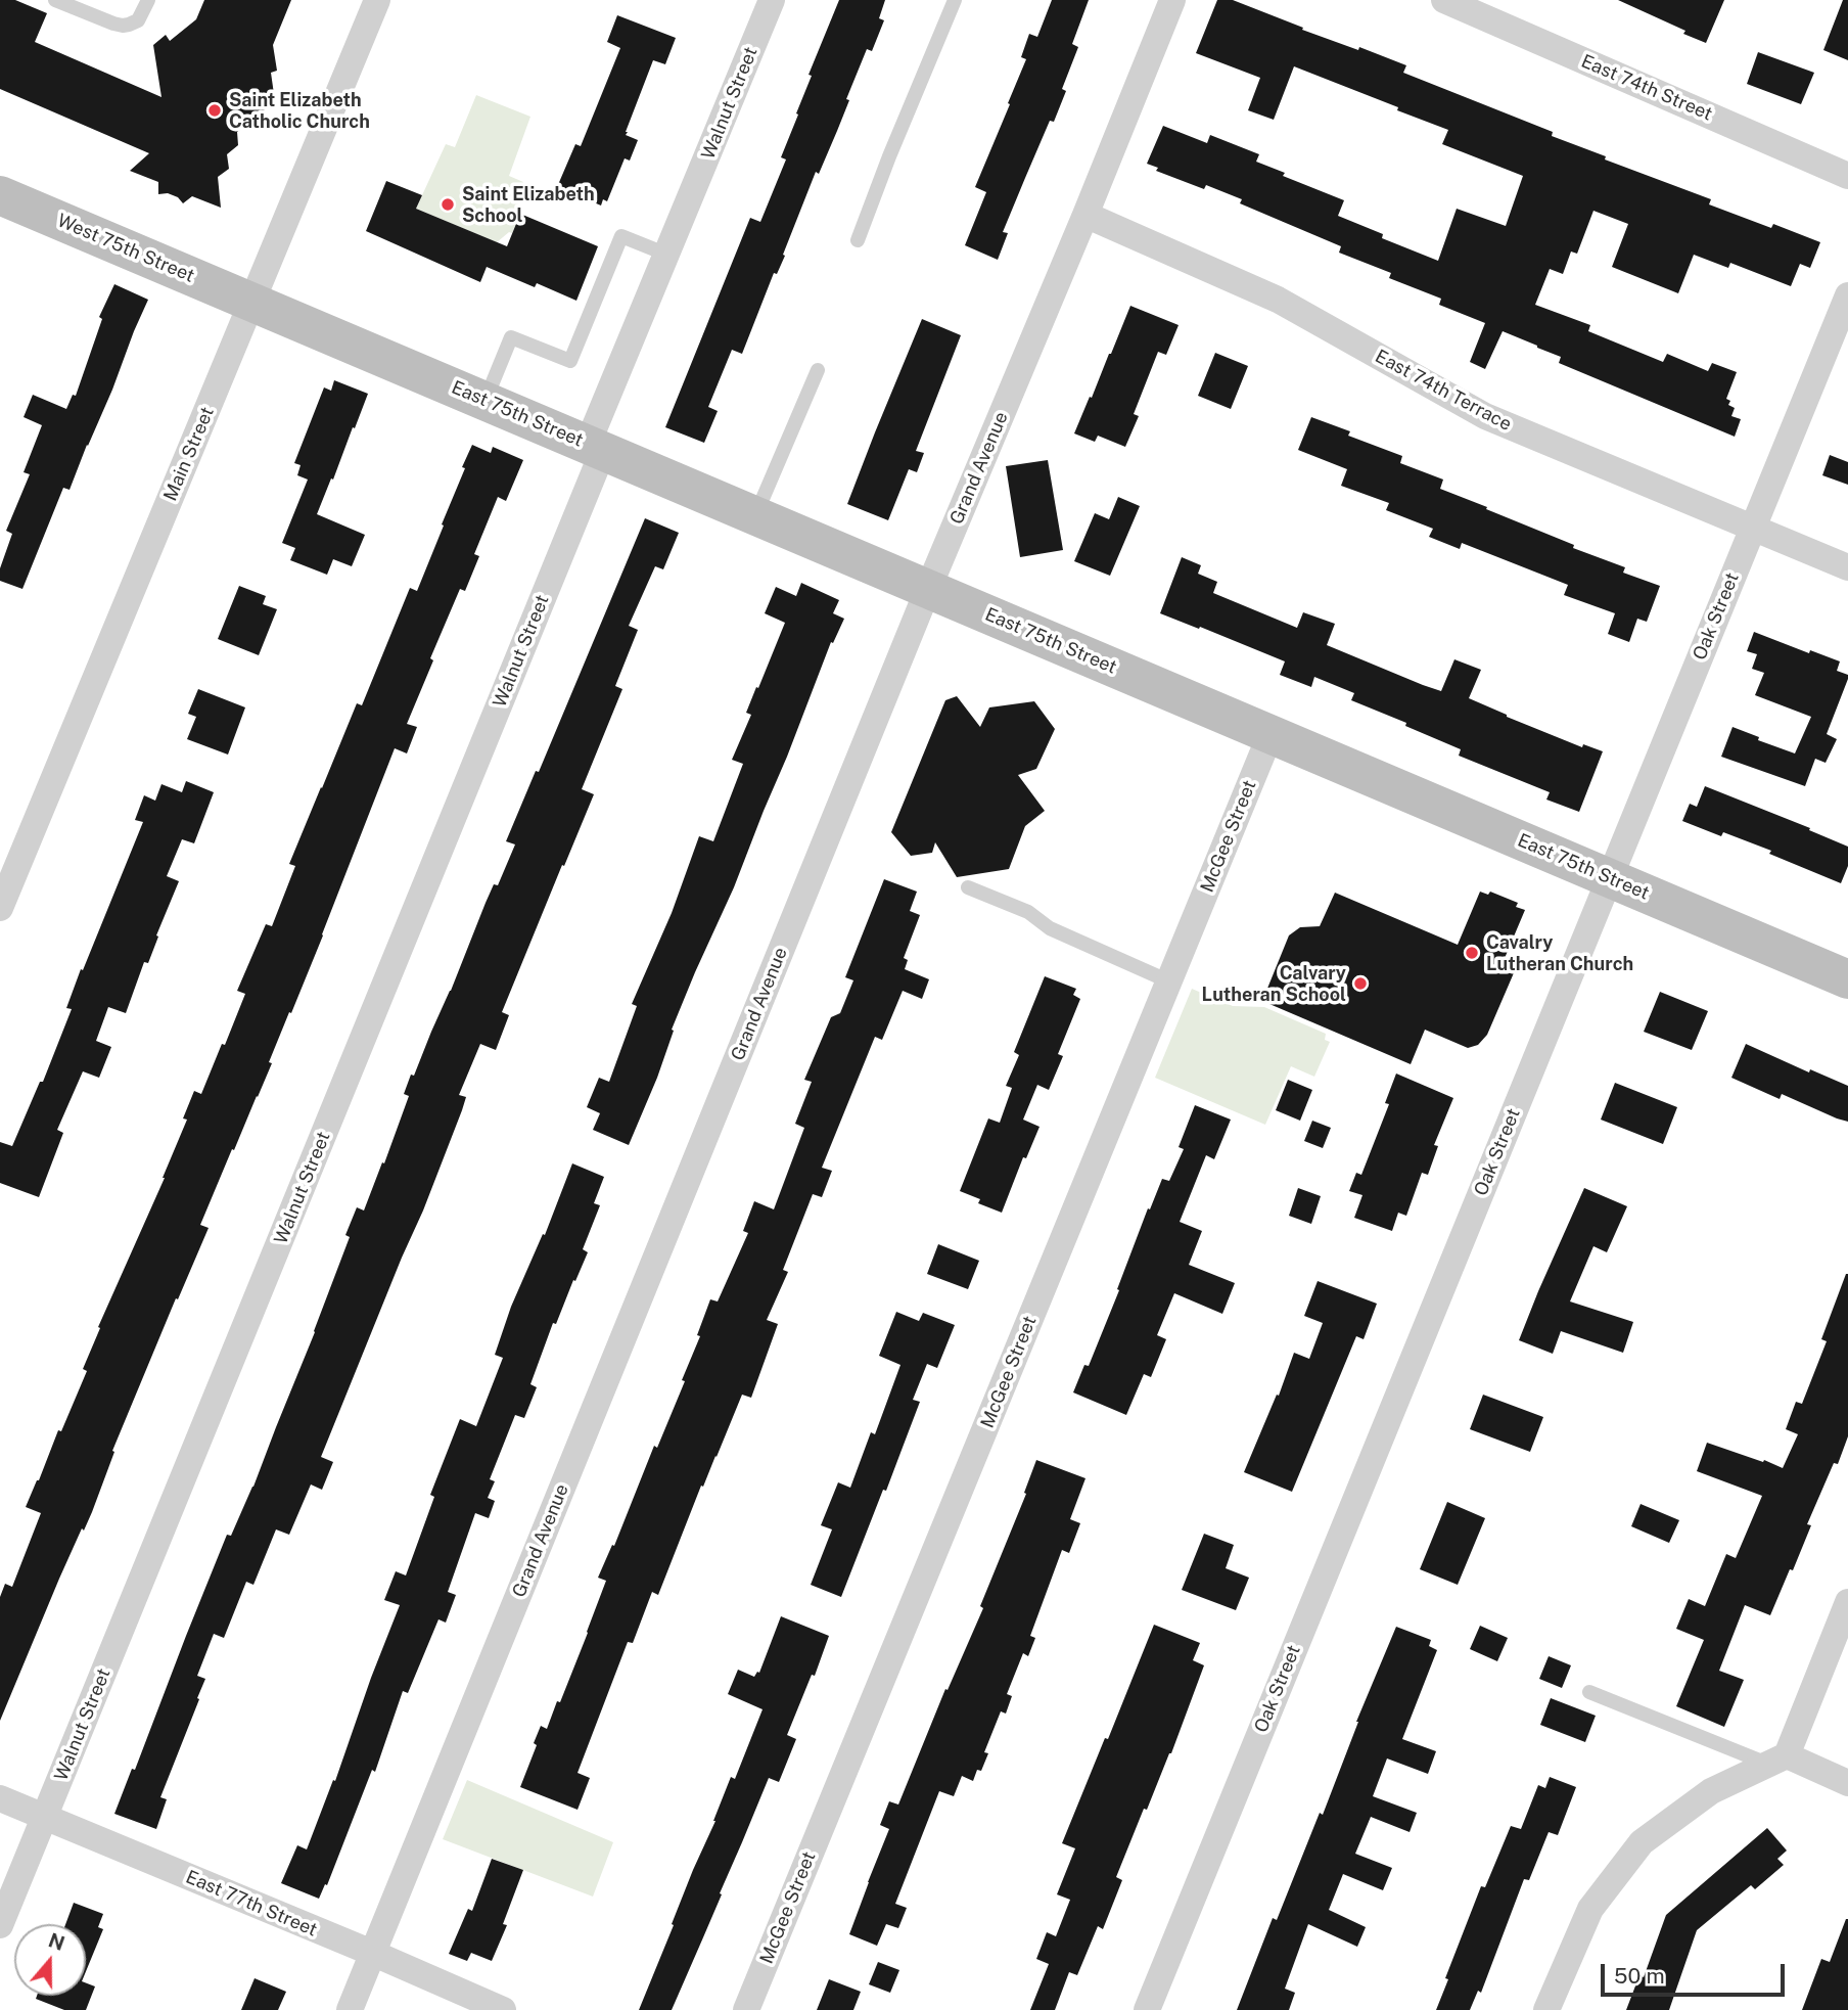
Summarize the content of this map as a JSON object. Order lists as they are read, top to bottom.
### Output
{
  "streets": {
    "main road": ["West 75th Street", "East 75th Street"],
    "street": [
      "East 74th Street",
      "Walnut Street",
      "East 74th Terrace",
      "Main Street",
      "Grand Avenue",
      "Oak Street",
      "McGee Street",
      "East 77th Street"
    ]
  },
  "crossings": [
    ["Walnut Street", "East 75th Street"],
    ["Walnut Street", "East 77th Street"],
    ["West 75th Street", "East 75th Street"],
    ["West 75th Street", "Main Street"],
    ["East 74th Terrace", "Grand Avenue"],
    ["East 74th Terrace", "Oak Street"],
    ["East 75th Street", "Main Street"],
    ["East 75th Street", "Grand Avenue"],
    ["East 75th Street", "Oak Street"],
    ["East 75th Street", "McGee Street"],
    ["Grand Avenue", "East 77th Street"]
  ],
  "places": [
    "Saint Elizabeth Catholic Church",
    "Saint Elizabeth School",
    "Cavalry Lutheran Church",
    "Calvary Lutheran School"
  ],
  "scale_bar": "50 m",
  "north": "top"
}
